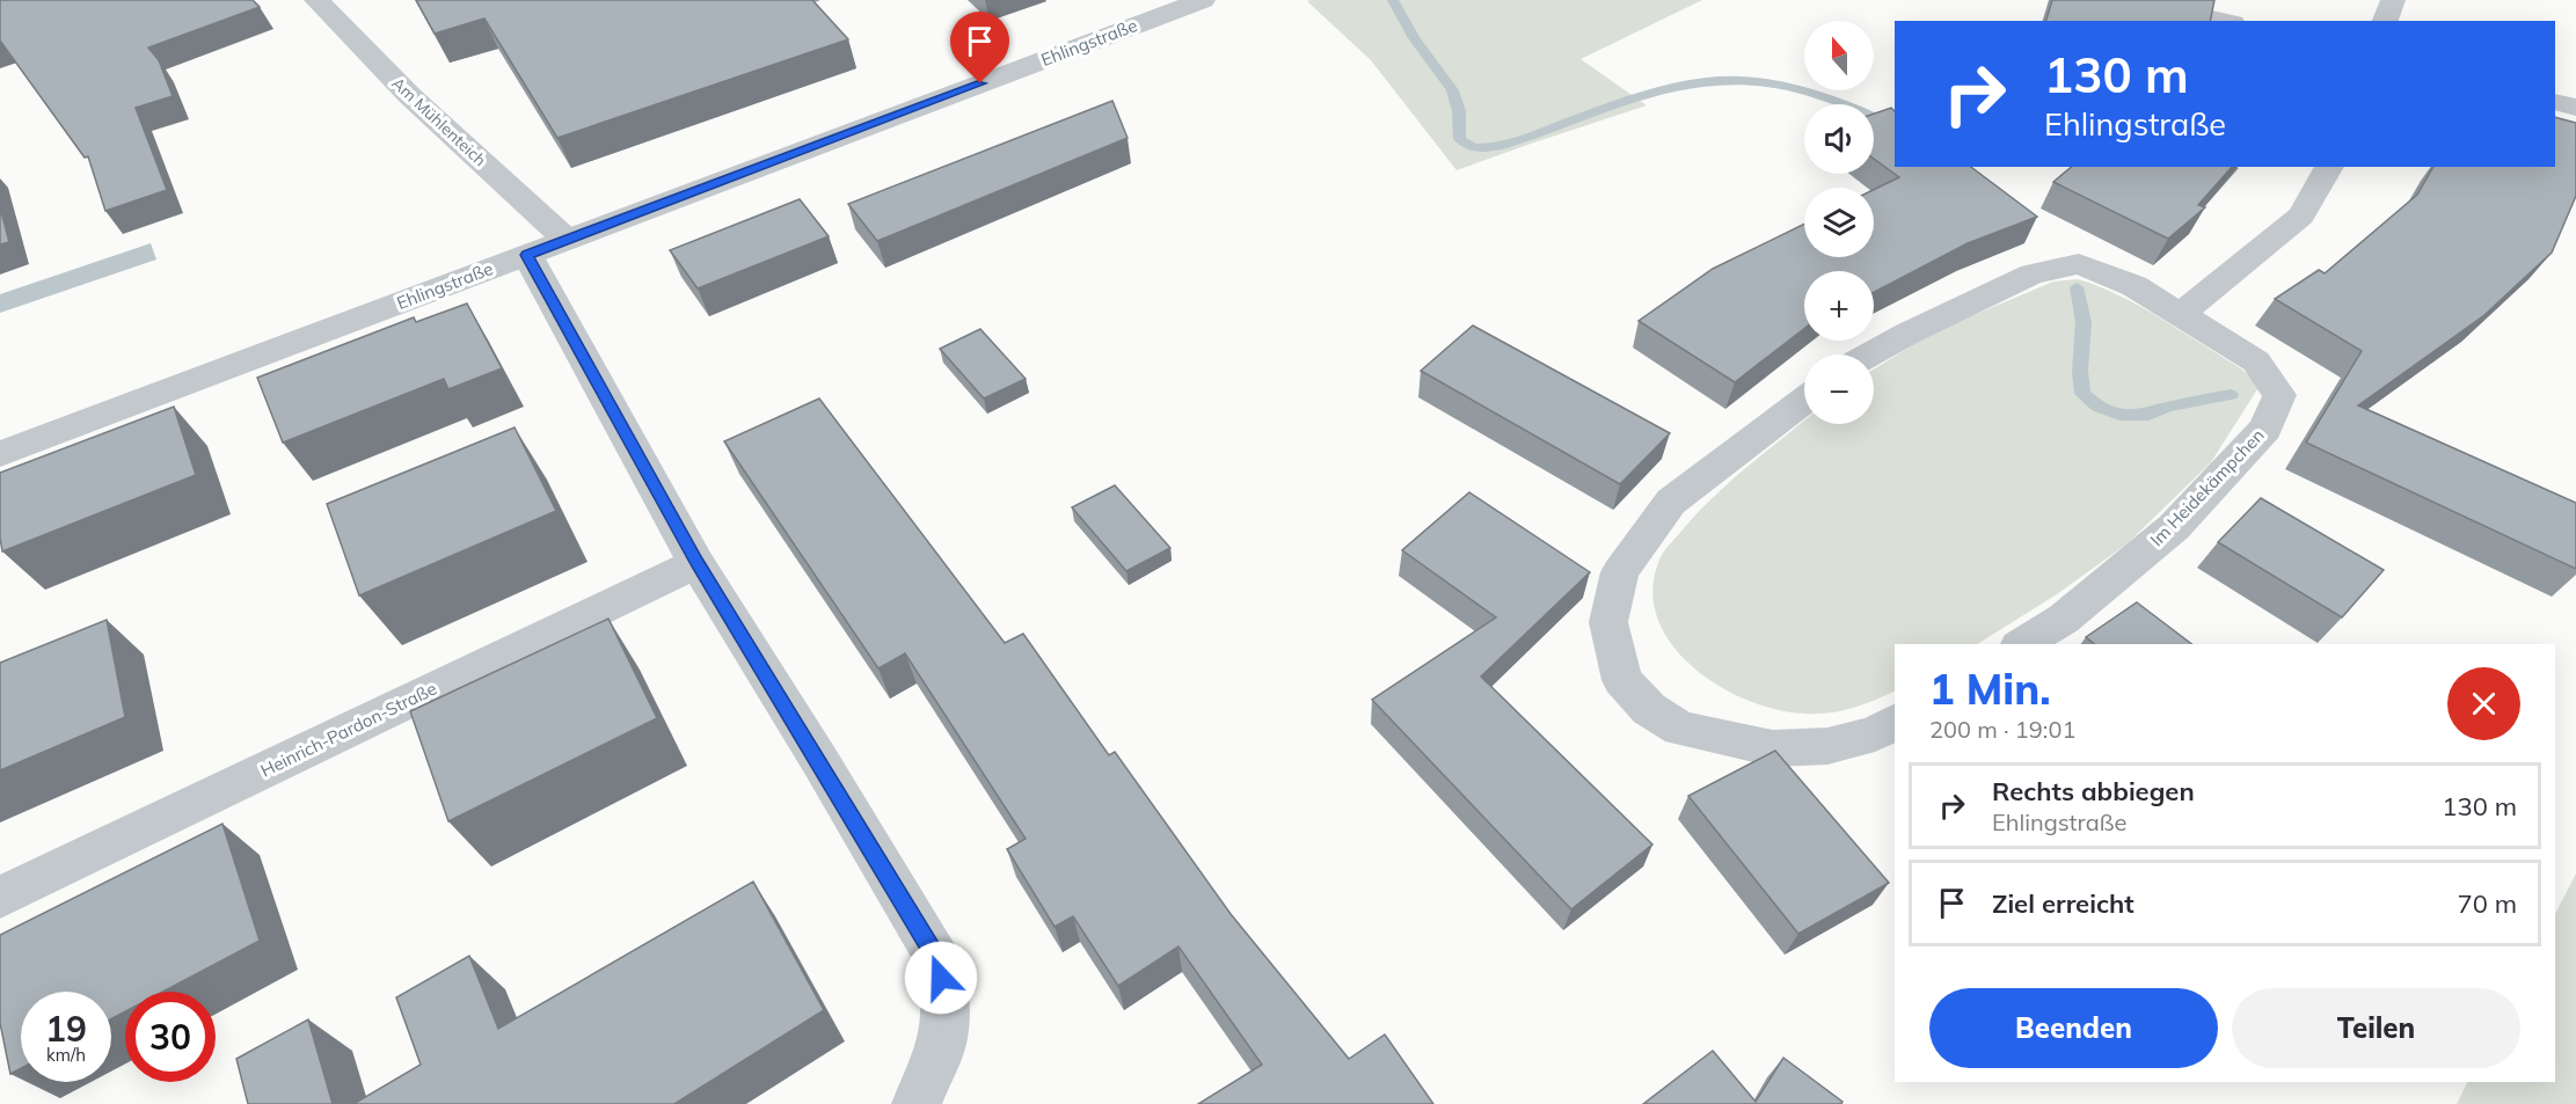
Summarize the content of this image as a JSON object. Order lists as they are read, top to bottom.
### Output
{
  "streets": {
    "street": [
      "Ehlingstraße",
      "Am Mühlenteich",
      "Im Heidekämpchen",
      "Heinrich-Pardon-Straße"
    ]
  },
  "crossings": [
    ["Ehlingstraße", "Am Mühlenteich"]
  ],
  "north": "top",
  "page": {
    "map_buttons": ["+", "−"],
    "turn": ["130 m", "Ehlingstraße"],
    "heading": ["1 Min.", "200 m · 19:01"],
    "list": [
      {
        "name": "Rechts abbiegen",
        "note": "Ehlingstraße",
        "value": "130 m"
      },
      {
        "name": "Ziel erreicht",
        "value": "70 m"
      }
    ],
    "buttons": ["Beenden", "Teilen"],
    "speed": "19 km/h",
    "limit": "30"
  }
}
